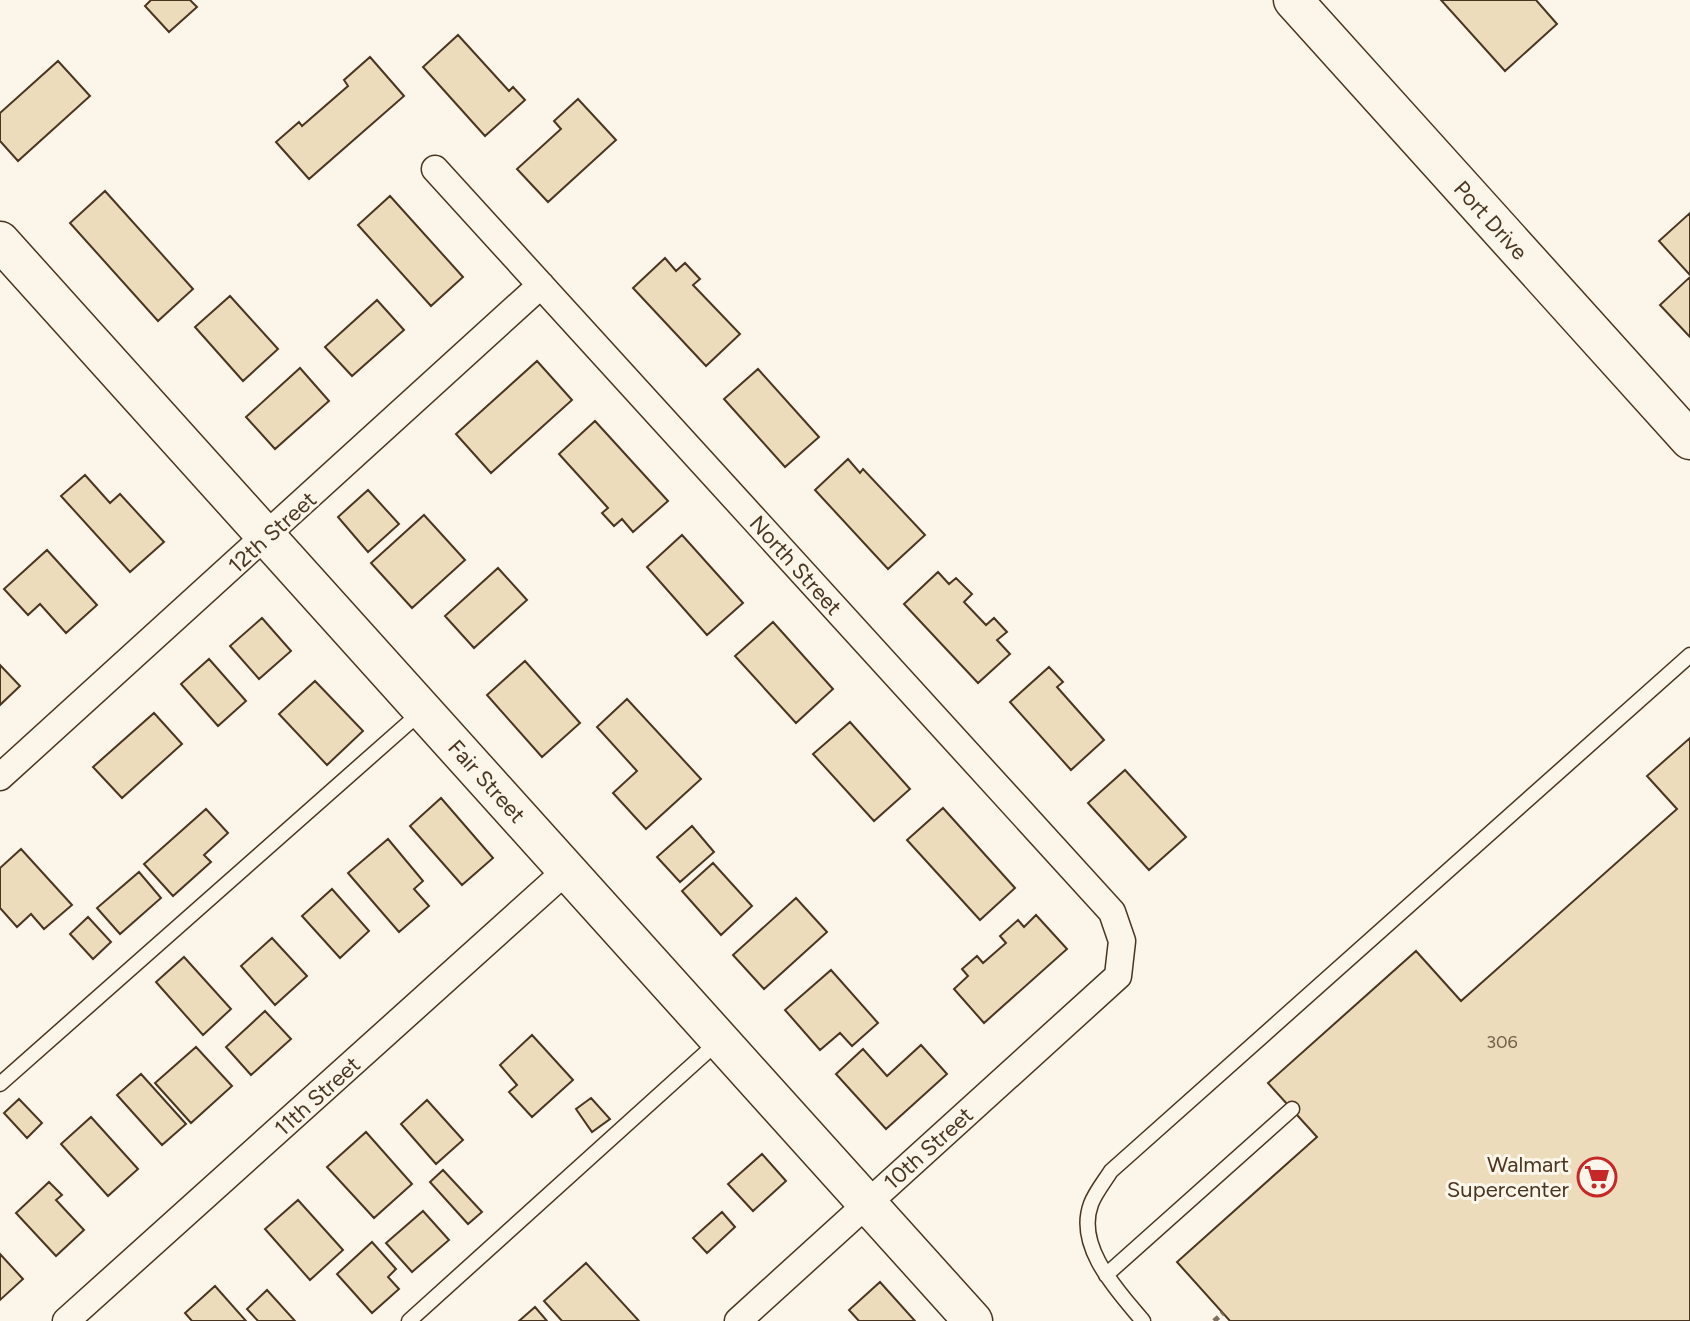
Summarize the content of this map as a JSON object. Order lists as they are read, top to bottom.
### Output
{
  "streets": {
    "street": [
      "Port Drive",
      "12th Street",
      "North Street",
      "Fair Street",
      "11th Street",
      "10th Street"
    ]
  },
  "crossings": [
    ["12th Street", "North Street"],
    ["12th Street", "Fair Street"],
    ["North Street", "10th Street"],
    ["Fair Street", "11th Street"],
    ["Fair Street", "10th Street"]
  ],
  "places": {
    "supermarket": ["Walmart Supercenter"]
  },
  "house_numbers": ["306"]
}
